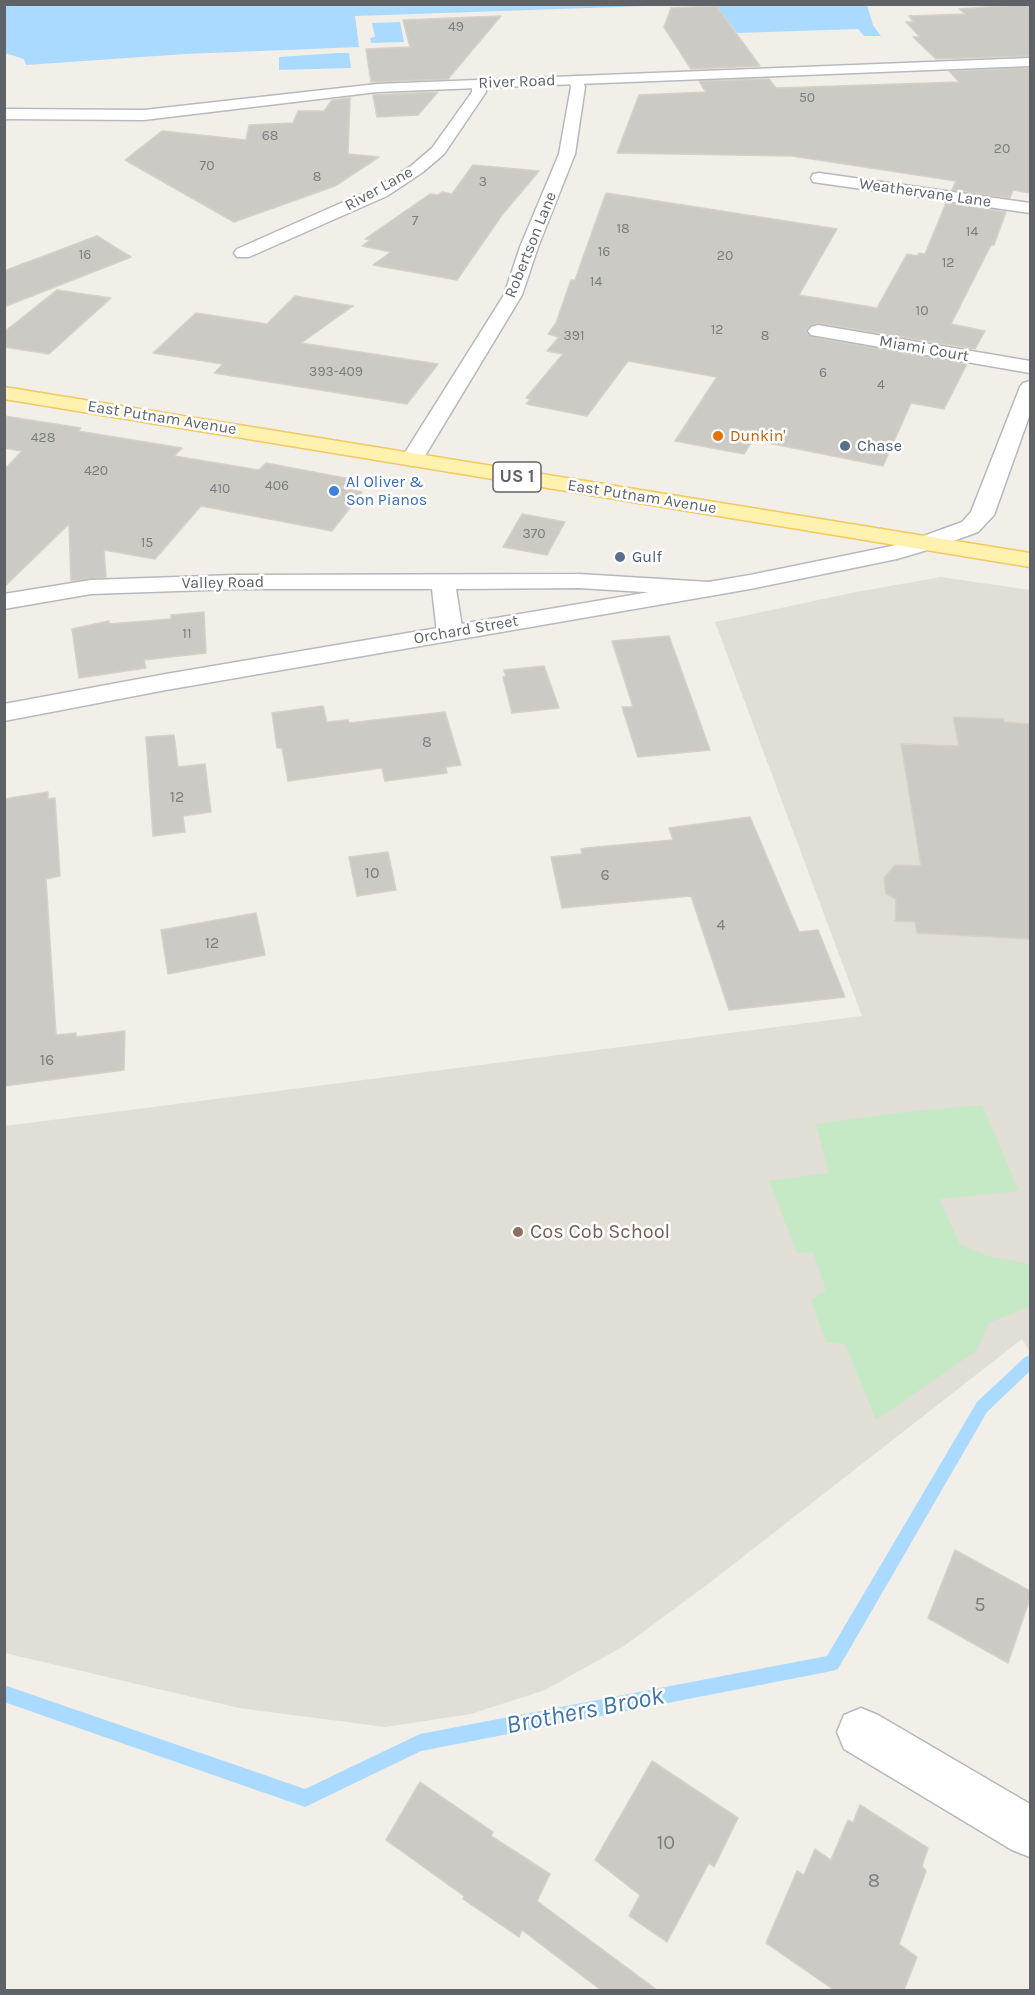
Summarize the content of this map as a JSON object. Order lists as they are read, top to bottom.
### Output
{
  "streets": {
    "main road": ["East Putnam Avenue", "US 1"],
    "street": [
      "River Road",
      "River Lane",
      "Weathervane Lane",
      "Robertson Lane",
      "Miami Court",
      "Valley Road",
      "Orchard Street"
    ]
  },
  "crossings": [
    ["River Road", "River Lane"],
    ["River Road", "Robertson Lane"],
    ["Robertson Lane", "East Putnam Avenue"],
    ["East Putnam Avenue", "Orchard Street"],
    ["Valley Road", "Orchard Street"]
  ],
  "water": ["Brothers Brook"],
  "places": [
    "Dunkin'",
    "Chase",
    "Al Oliver & Son Pianos",
    "Gulf",
    "Cos Cob School"
  ],
  "house_numbers": [
    "49",
    "50",
    "68",
    "20",
    "70",
    "8",
    "3",
    "7",
    "18",
    "14",
    "16",
    "16",
    "20",
    "12",
    "14",
    "10",
    "12",
    "391",
    "8",
    "393-409",
    "6",
    "4",
    "428",
    "420",
    "406",
    "410",
    "370",
    "15",
    "11",
    "8",
    "12",
    "10",
    "6",
    "4",
    "12",
    "16",
    "5",
    "10",
    "8"
  ]
}
